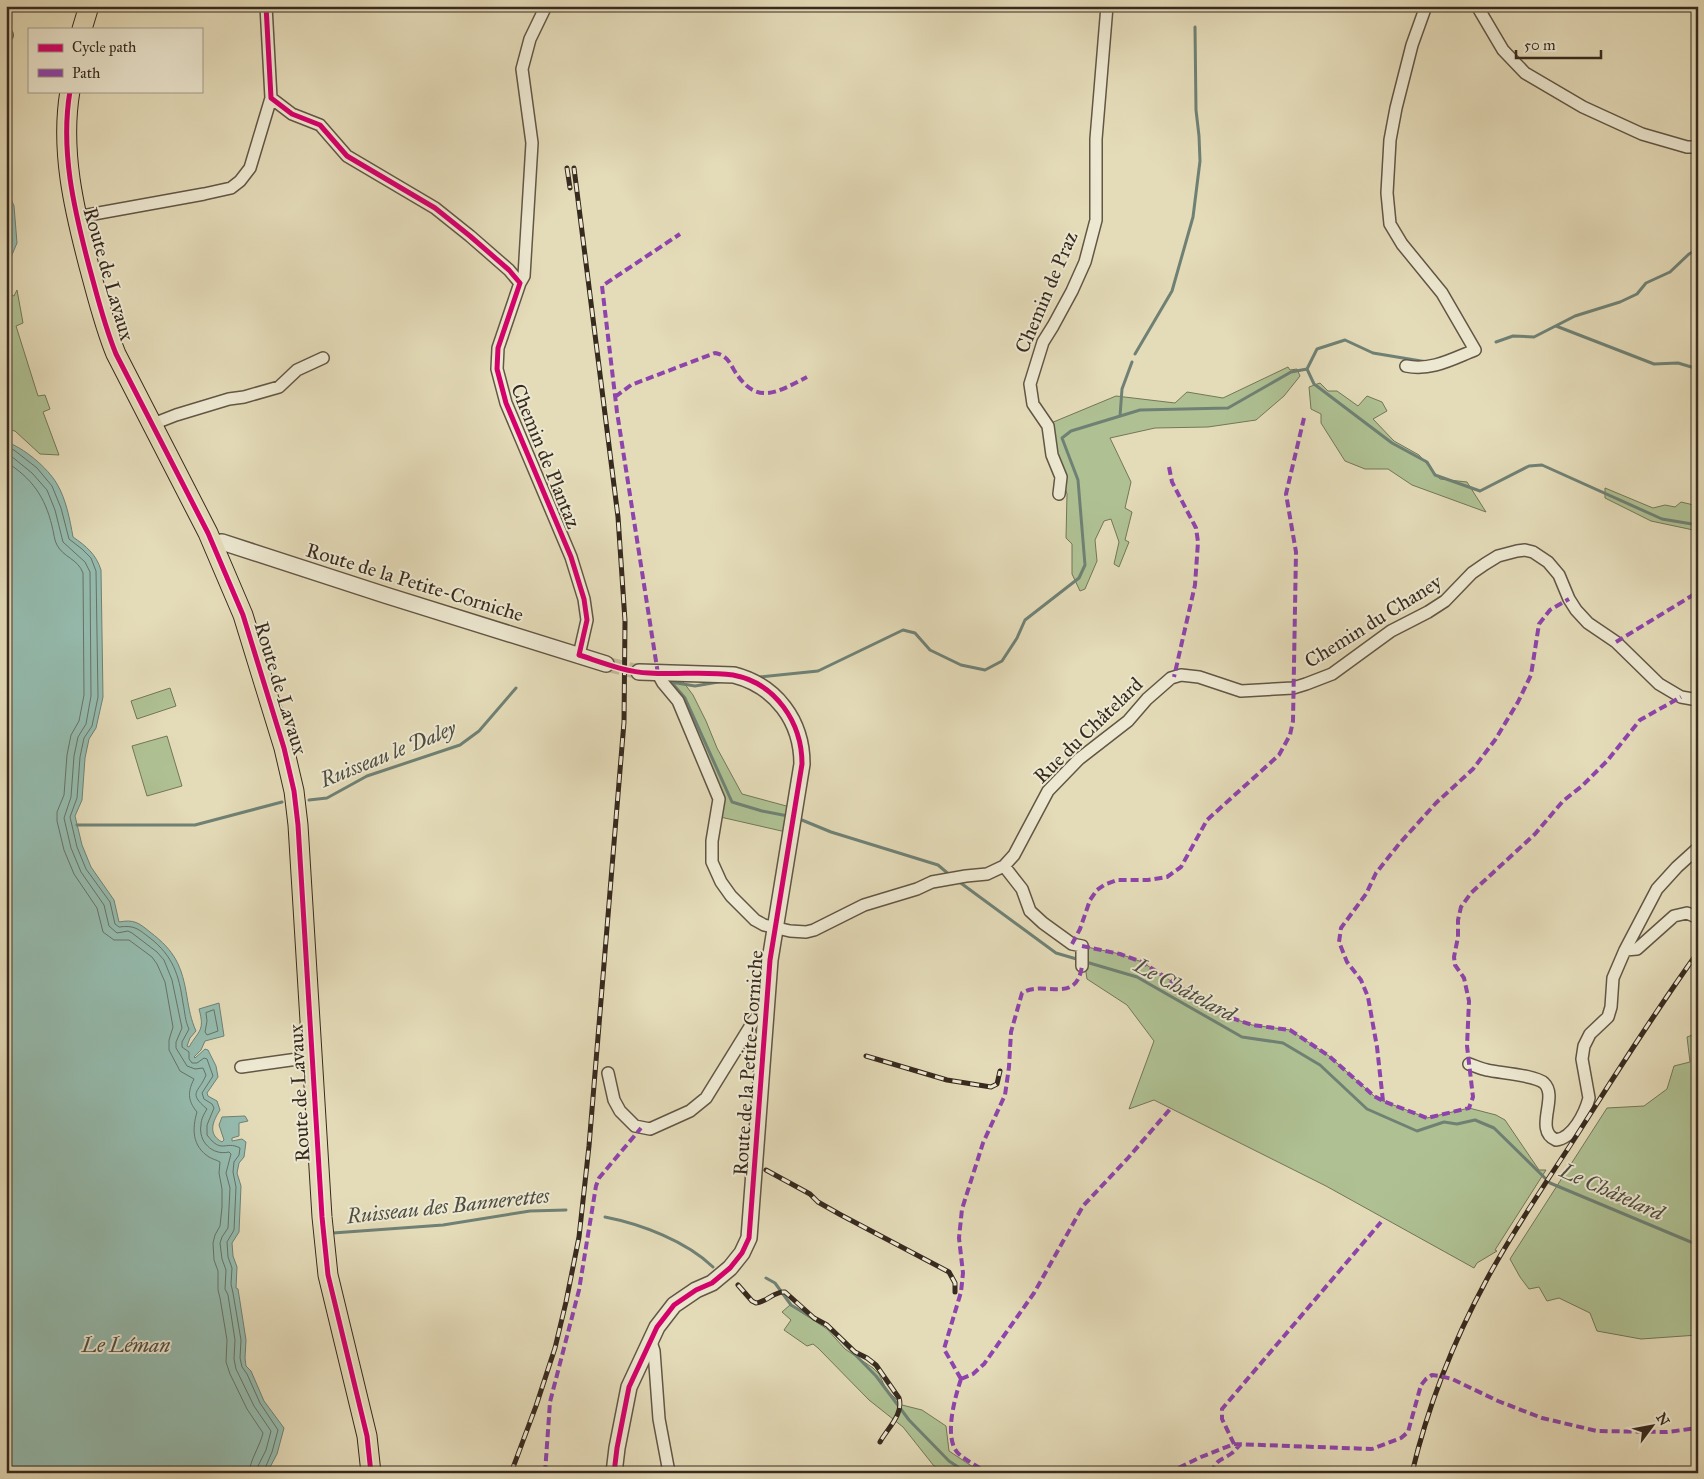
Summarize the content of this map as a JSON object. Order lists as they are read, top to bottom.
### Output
{
  "streets": {
    "main road": ["Route de Lavaux"],
    "street": [
      "Chemin de Praz",
      "Chemin de Plantaz",
      "Route de la Petite-Corniche",
      "Chemin du Chaney",
      "Rue du Châtelard"
    ]
  },
  "crossings": [
    ["Route de Lavaux", "Route de la Petite-Corniche"],
    ["Chemin de Plantaz", "Route de la Petite-Corniche"],
    ["Chemin du Chaney", "Rue du Châtelard"]
  ],
  "water": [
    "Ruisseau le Daley",
    "Le Châtelard",
    "Ruisseau des Bannerettes",
    "Le Léman"
  ],
  "legend": ["Cycle path", "Path"],
  "scale_bar": "50 m",
  "north": "top right"
}
